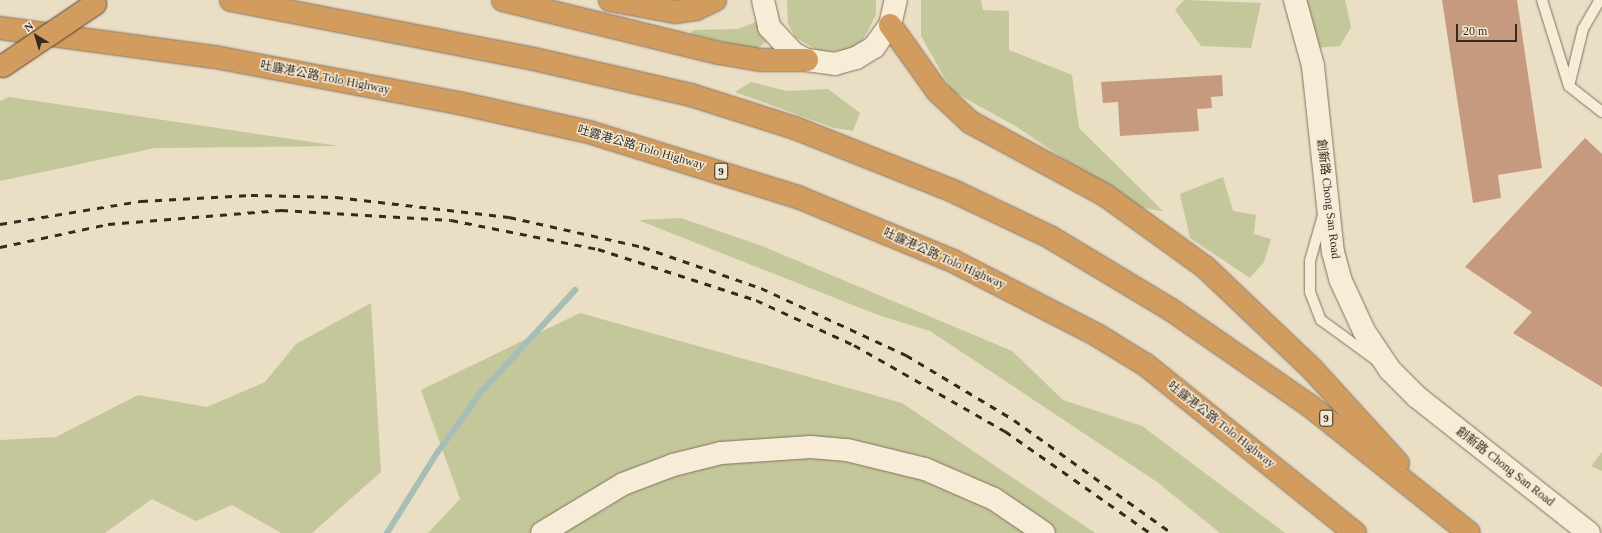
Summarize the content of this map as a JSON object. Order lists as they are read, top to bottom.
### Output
{
  "streets": {
    "highway": ["吐露港公路 Tolo Highway", "9"],
    "main road": ["創新路 Chong San Road"]
  },
  "scale_bar": "20 m",
  "north": "top left"
}
